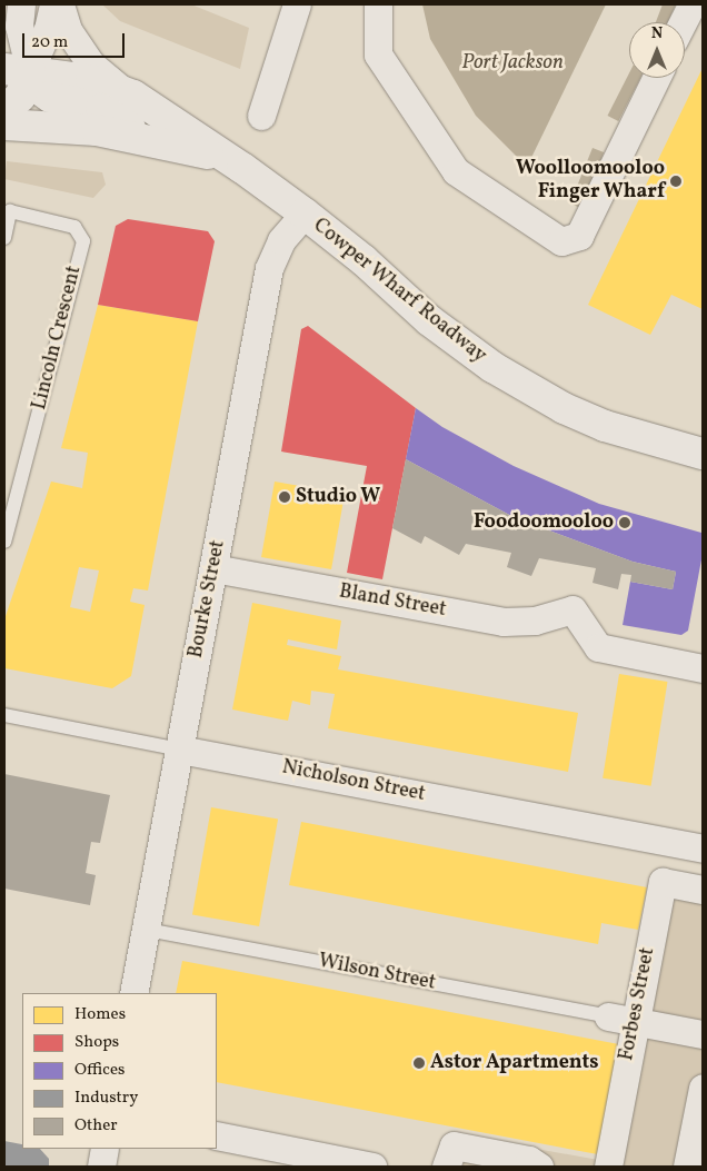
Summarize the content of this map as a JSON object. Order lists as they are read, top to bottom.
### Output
{
  "streets": {
    "main road": ["Cowper Wharf Roadway"],
    "street": [
      "Bourke Street",
      "Bland Street",
      "Nicholson Street",
      "Forbes Street"
    ],
    "lane": ["Lincoln Crescent", "Wilson Street"]
  },
  "crossings": [
    ["Cowper Wharf Roadway", "Bourke Street"],
    ["Bourke Street", "Bland Street"],
    ["Bourke Street", "Nicholson Street"],
    ["Bourke Street", "Wilson Street"],
    ["Wilson Street", "Forbes Street"]
  ],
  "water": ["Port Jackson"],
  "places": [
    "Woolloomooloo Finger Wharf",
    "Studio W",
    "Foodoomooloo",
    "Astor Apartments"
  ],
  "legend": [
    "Homes",
    "Shops",
    "Offices",
    "Industry",
    "Other"
  ],
  "scale_bar": "20 m",
  "north": "top"
}
